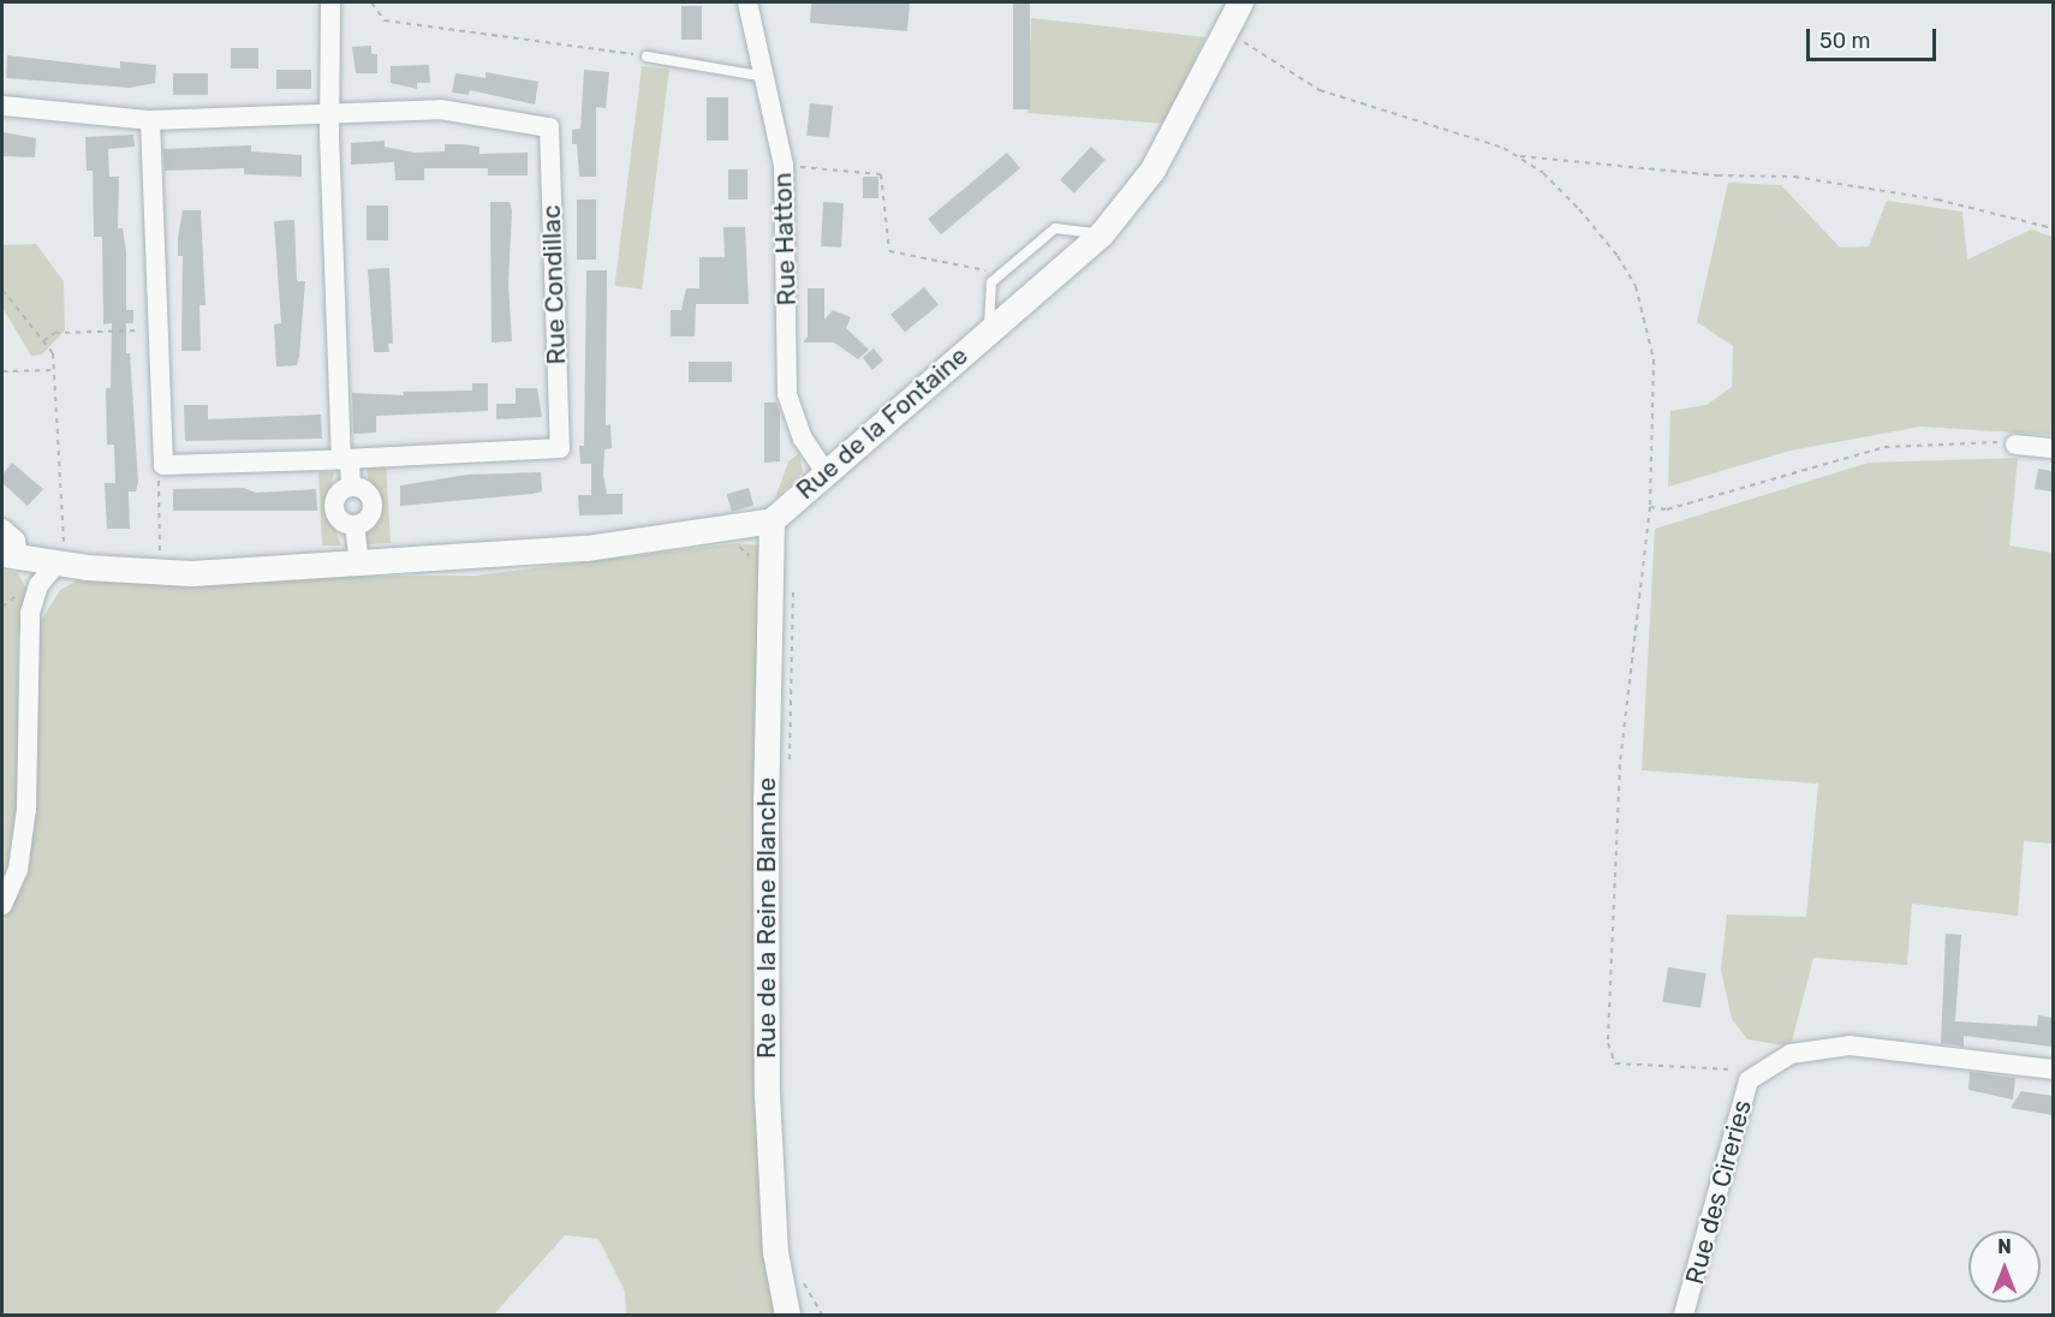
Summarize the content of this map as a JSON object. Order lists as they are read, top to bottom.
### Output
{
  "streets": {
    "street": [
      "Rue Hatton",
      "Rue Condillac",
      "Rue de la Fontaine",
      "Rue de la Reine Blanche",
      "Rue des Cireries"
    ]
  },
  "crossings": [
    ["Rue Hatton", "Rue de la Fontaine"],
    ["Rue de la Fontaine", "Rue de la Reine Blanche"]
  ],
  "scale_bar": "50 m",
  "north": "top"
}
